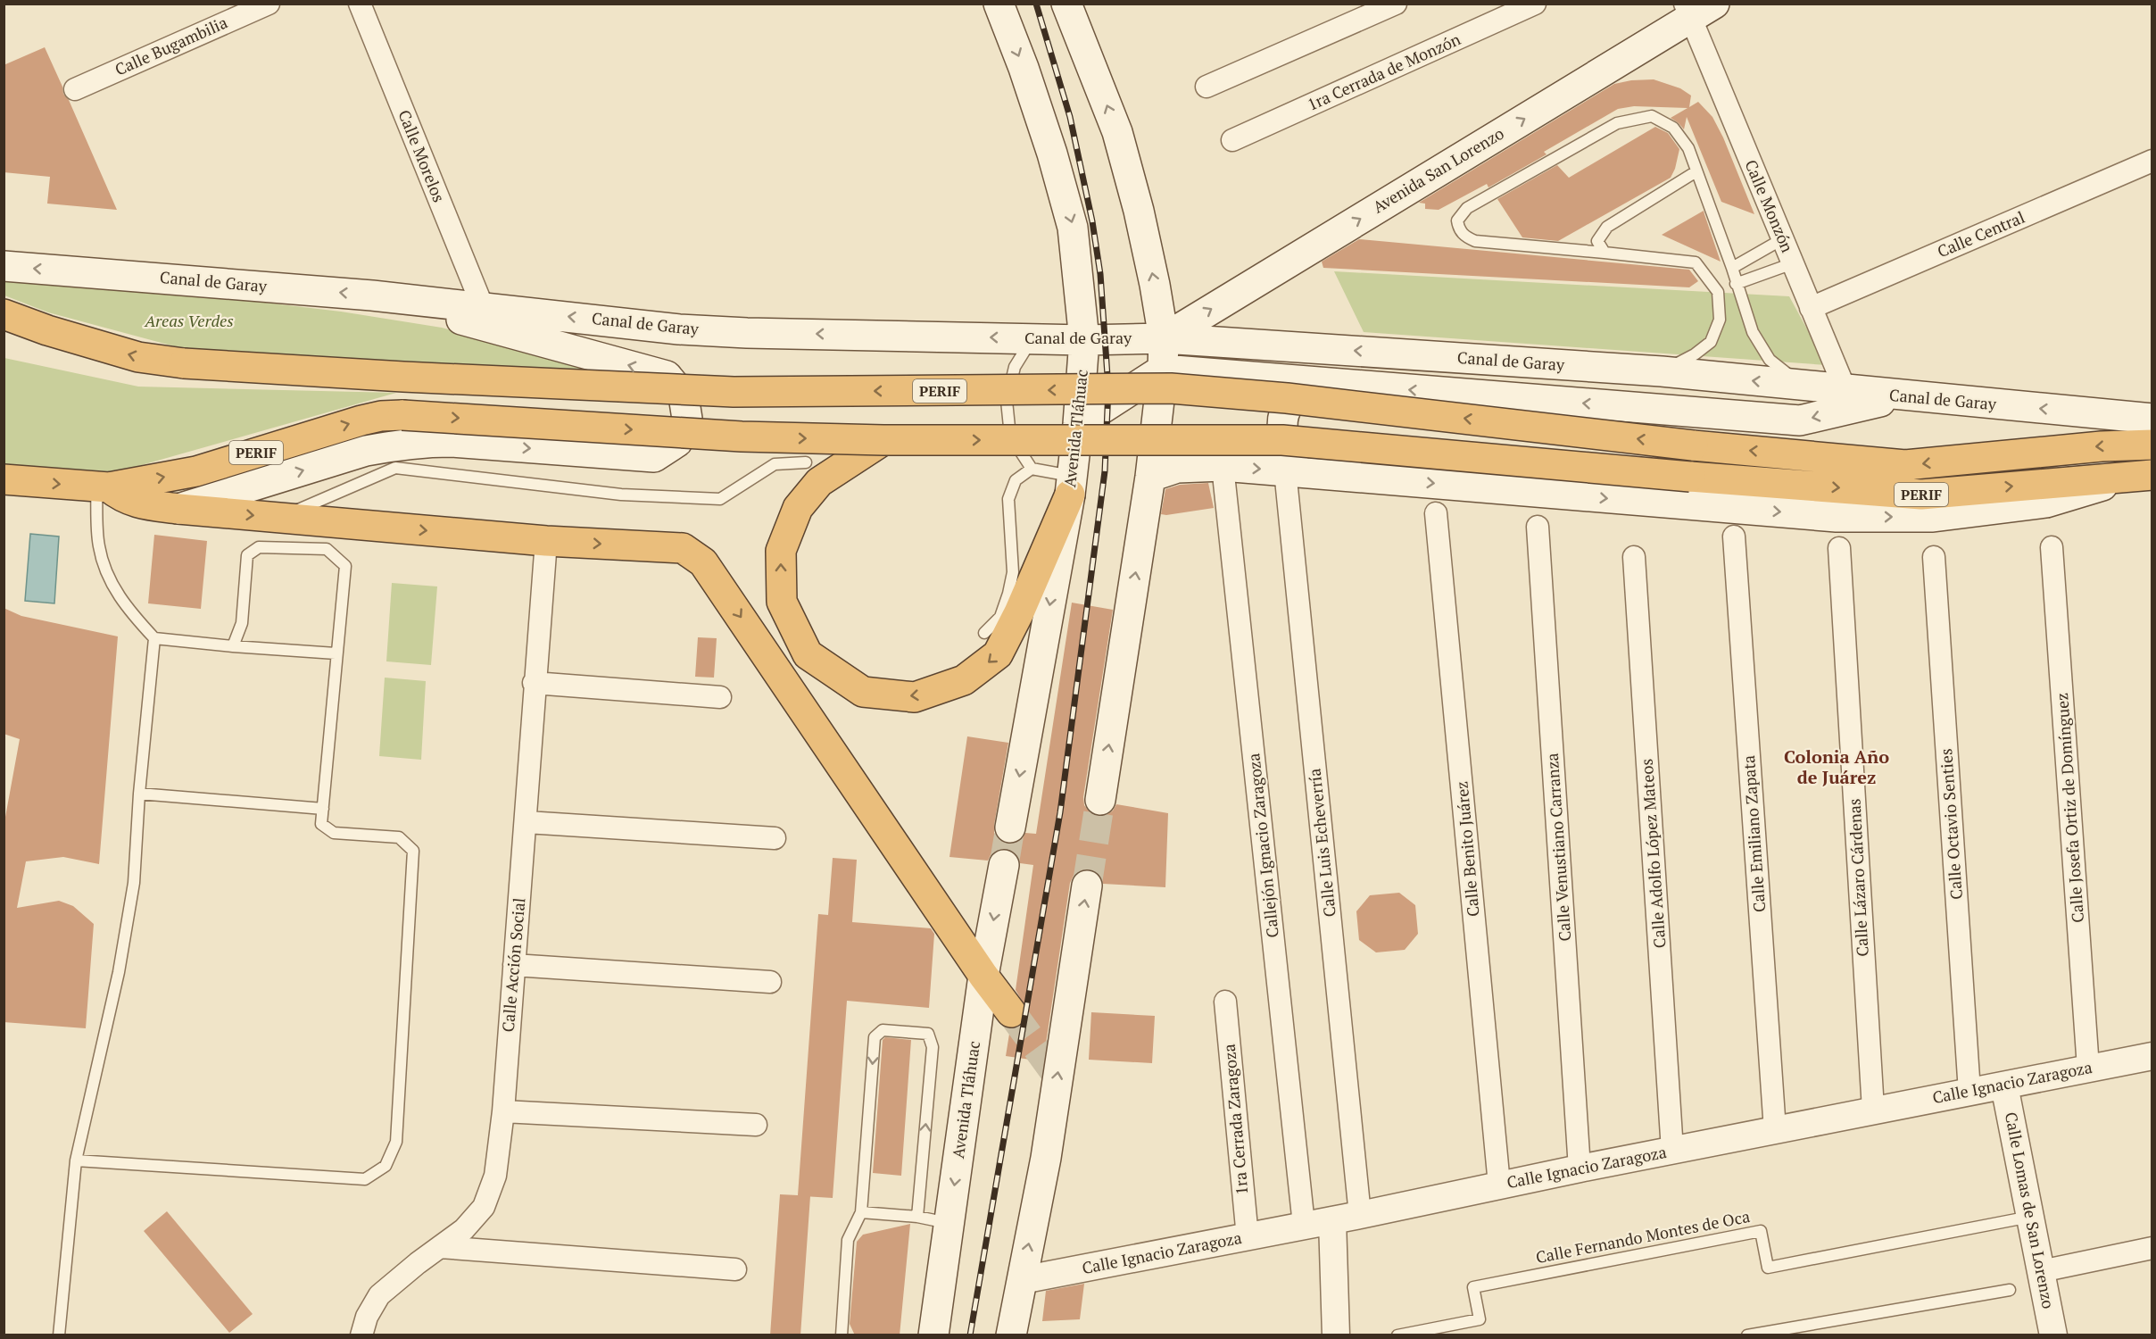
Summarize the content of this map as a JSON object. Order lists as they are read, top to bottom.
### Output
{
  "streets": {
    "highway": ["PERIF"],
    "main road": ["Avenida San Lorenzo", "Canal de Garay", "Avenida Tláhuac"],
    "street": [
      "Calle Bugambilia",
      "1ra Cerrada de Monzón",
      "Calle Morelos",
      "Calle Monzón",
      "Calle Central",
      "Calle Josefa Ortiz de Domínguez",
      "Calle Octavio Senties",
      "Calle Emiliano Zapata",
      "Calle Luis Echeverría",
      "Callejón Ignacio Zaragoza",
      "Calle Venustiano Carranza",
      "Calle Benito Juárez",
      "Calle Adolfo López Mateos",
      "Calle Lázaro Cárdenas",
      "Calle Acción Social",
      "Calle Ignacio Zaragoza",
      "1ra Cerrada Zaragoza",
      "Calle Lomas de San Lorenzo"
    ],
    "lane": ["Calle Fernando Montes de Oca"]
  },
  "crossings": [
    ["Calle Morelos", "Canal de Garay"],
    ["Avenida San Lorenzo", "Calle Monzón"],
    ["Avenida San Lorenzo", "Canal de Garay"],
    ["Calle Monzón", "Calle Central"],
    ["Calle Monzón", "Canal de Garay"],
    ["Canal de Garay", "Avenida Tláhuac"],
    ["Calle Josefa Ortiz de Domínguez", "Calle Ignacio Zaragoza"],
    ["Calle Octavio Senties", "Calle Ignacio Zaragoza"],
    ["Calle Emiliano Zapata", "Calle Ignacio Zaragoza"],
    ["Calle Luis Echeverría", "Calle Ignacio Zaragoza"],
    ["Callejón Ignacio Zaragoza", "Calle Ignacio Zaragoza"],
    ["Calle Venustiano Carranza", "Calle Ignacio Zaragoza"],
    ["Calle Benito Juárez", "Calle Ignacio Zaragoza"],
    ["Calle Adolfo López Mateos", "Calle Ignacio Zaragoza"],
    ["Calle Lázaro Cárdenas", "Calle Ignacio Zaragoza"],
    ["Calle Ignacio Zaragoza", "1ra Cerrada Zaragoza"],
    ["Calle Ignacio Zaragoza", "Calle Lomas de San Lorenzo"],
    ["Calle Lomas de San Lorenzo", "Calle Fernando Montes de Oca"]
  ],
  "one_way": ["Avenida San Lorenzo"],
  "districts": ["Colonia Año de Juárez"],
  "parks": ["Areas Verdes"]
}
